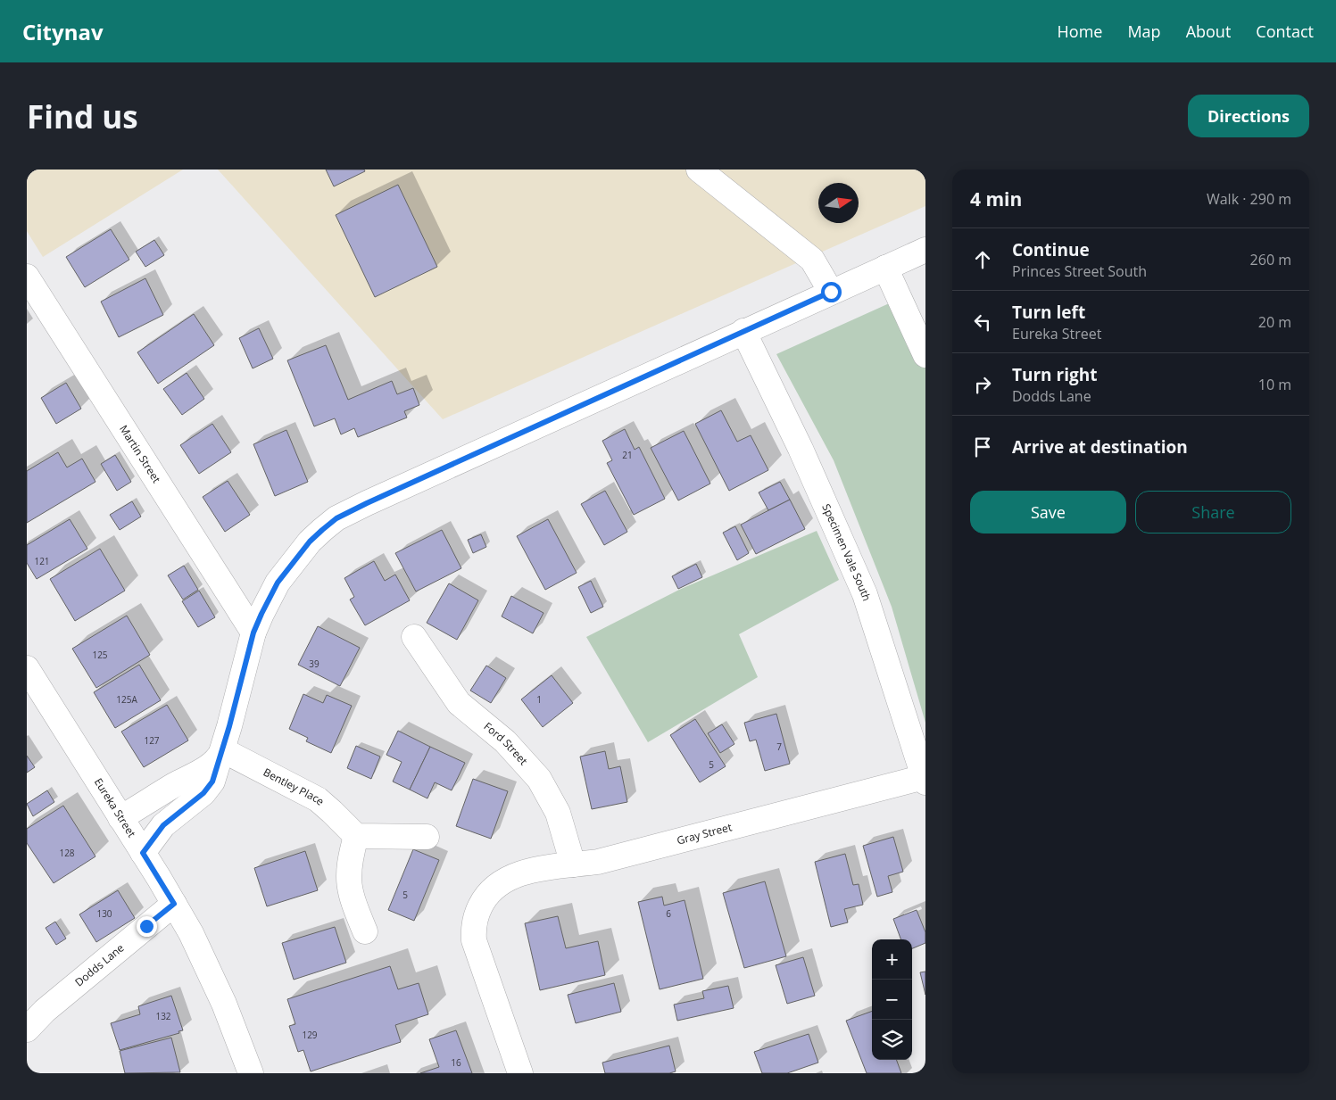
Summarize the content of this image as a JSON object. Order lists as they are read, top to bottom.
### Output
{
  "streets": {
    "street": [
      "Martin Street",
      "Specimen Vale South",
      "Ford Street",
      "Bentley Place",
      "Eureka Street",
      "Gray Street",
      "Dodds Lane"
    ]
  },
  "crossings": [
    ["Specimen Vale South", "Gray Street"],
    ["Ford Street", "Gray Street"],
    ["Eureka Street", "Dodds Lane"]
  ],
  "house_numbers": [
    "21",
    "121",
    "125",
    "39",
    "125A",
    "1",
    "127",
    "7",
    "5",
    "128",
    "5",
    "130",
    "6",
    "132",
    "129",
    "16"
  ],
  "north": "right",
  "page": {
    "header": "Citynav",
    "nav": [
      "Home",
      "Map",
      "About",
      "Contact"
    ],
    "buttons": [
      "Directions",
      ["Save", "Share"]
    ],
    "title": "Find us",
    "heading": ["4 min", "Walk · 290 m"],
    "list": [
      ["Continue", "Princes Street South", "260 m"],
      ["Turn left", "Eureka Street", "20 m"],
      ["Turn right", "Dodds Lane", "10 m"],
      "Arrive at destination"
    ],
    "map_buttons": ["+", "−"]
  }
}
